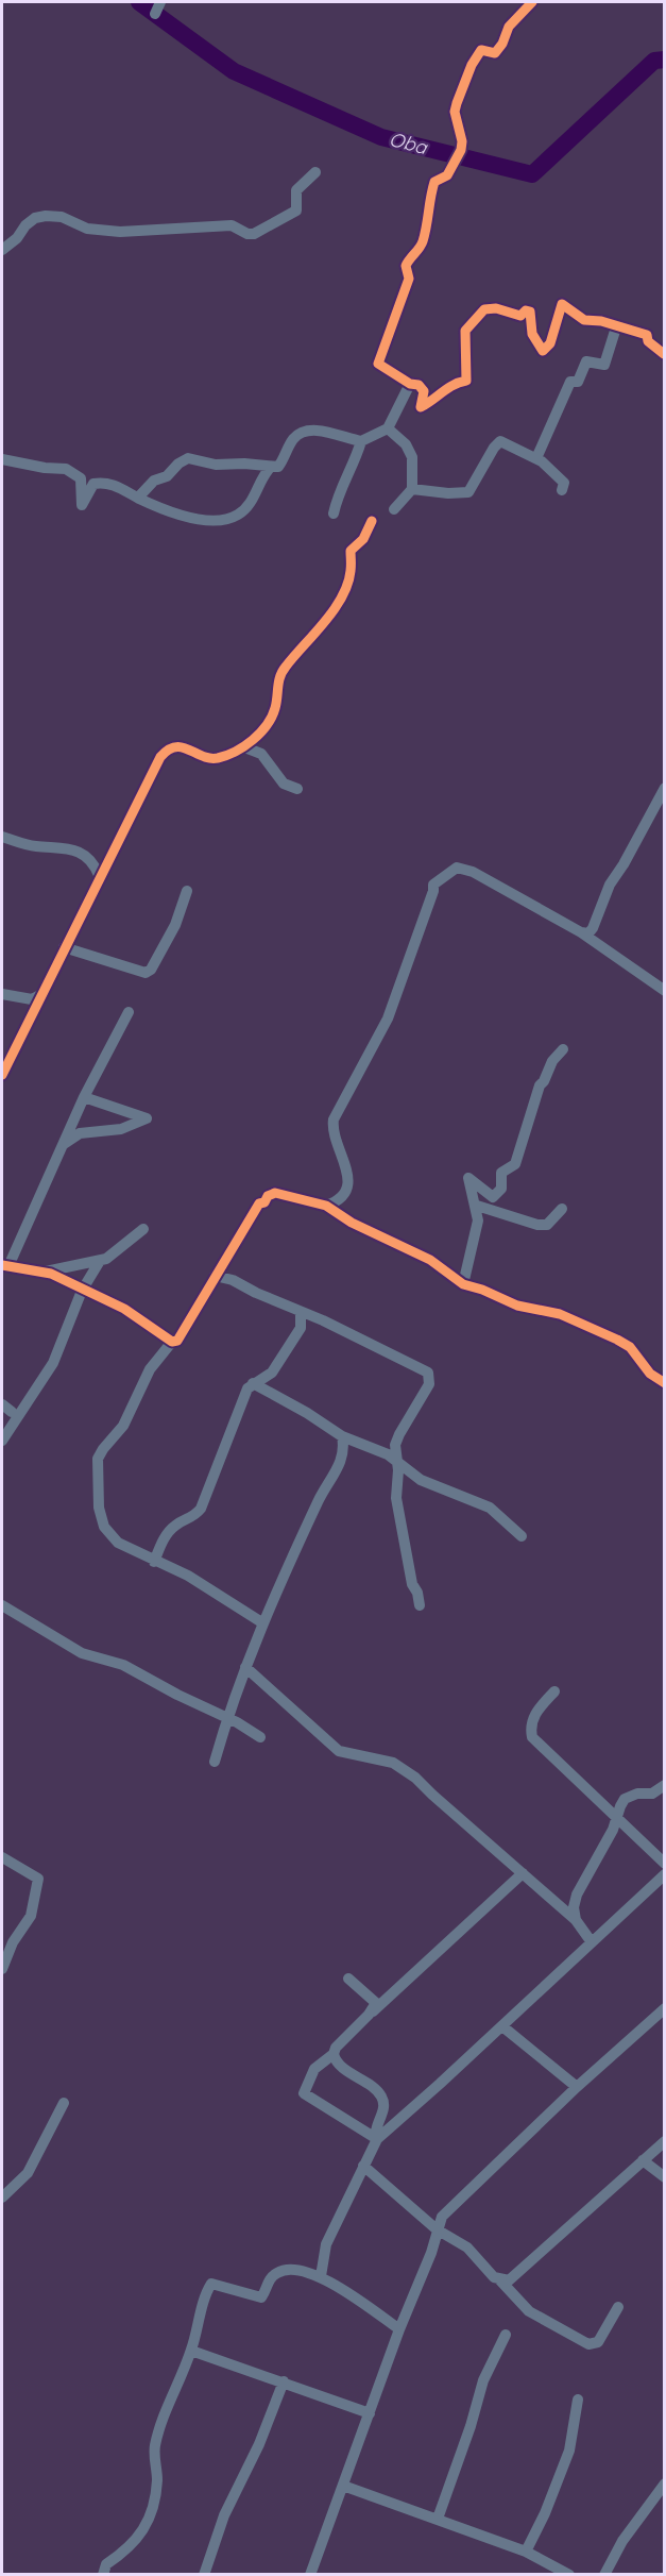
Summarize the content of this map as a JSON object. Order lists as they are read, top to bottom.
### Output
{
  "water": ["Oba"]
}
